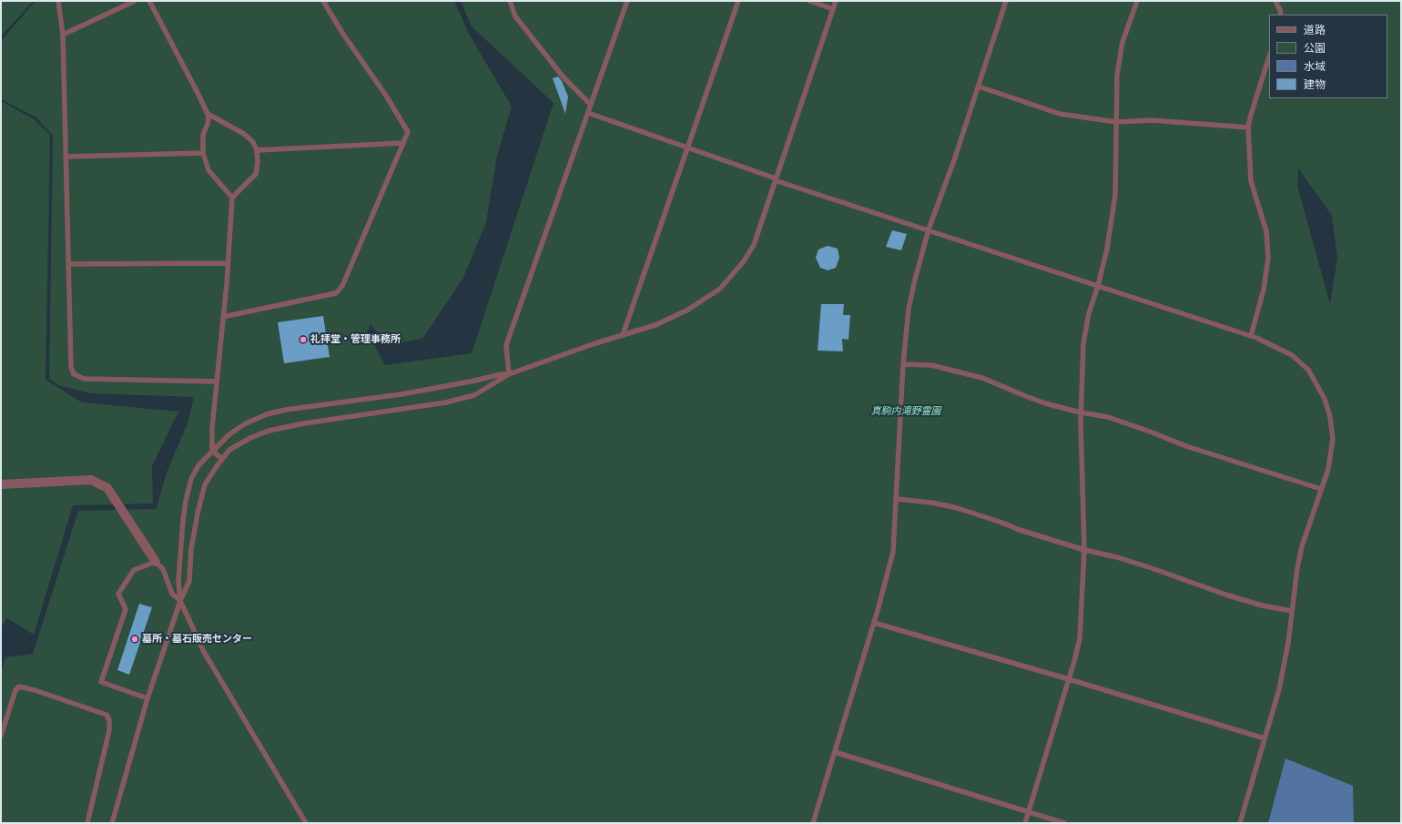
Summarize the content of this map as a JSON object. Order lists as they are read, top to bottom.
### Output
{
  "parks": ["真駒内滝野霊園"],
  "places": ["礼拝堂・管理事務所", "墓所・墓石販売センター"],
  "legend": [
    "道路",
    "公園",
    "水域",
    "建物"
  ]
}
